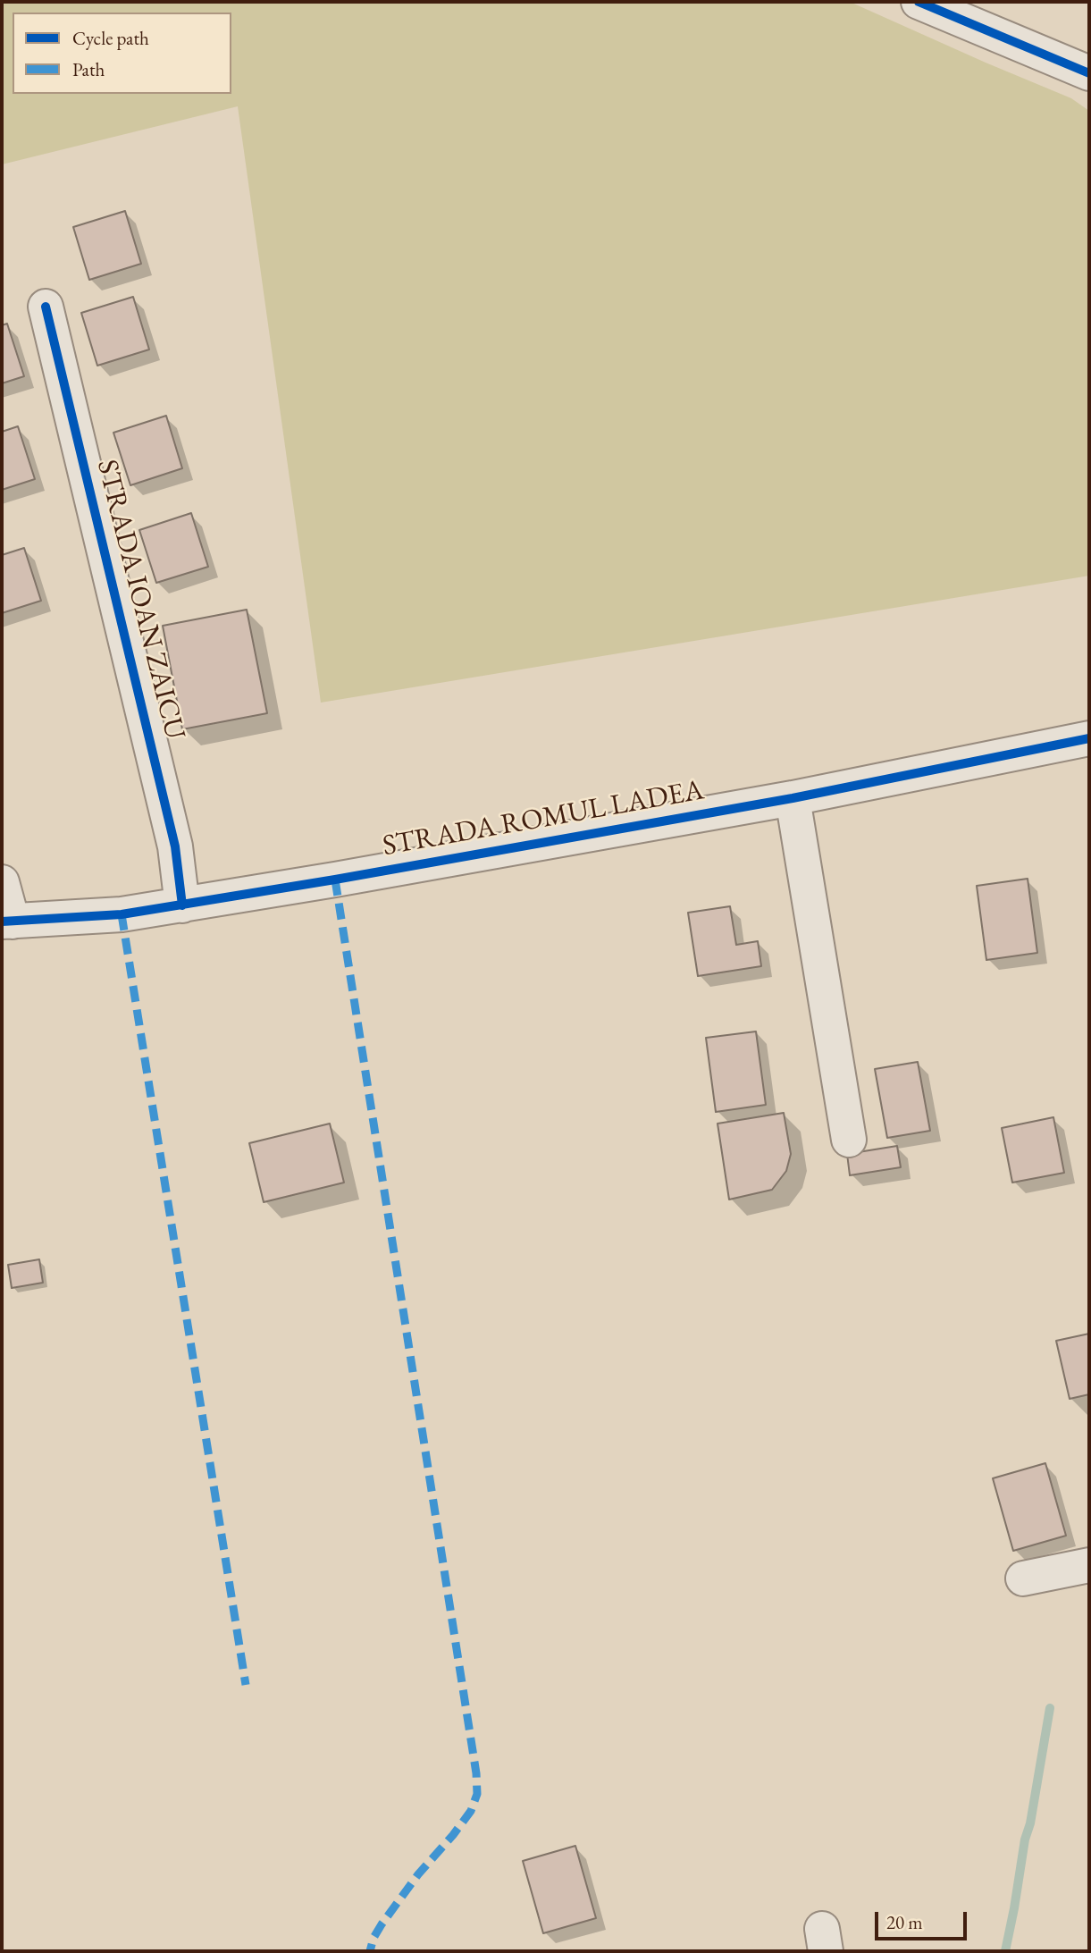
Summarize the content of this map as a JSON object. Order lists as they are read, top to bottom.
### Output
{
  "streets": {
    "street": ["STRADA IOAN ZAICU", "STRADA ROMUL LADEA"]
  },
  "crossings": [
    ["STRADA IOAN ZAICU", "STRADA ROMUL LADEA"]
  ],
  "legend": ["Cycle path", "Path"],
  "scale_bar": "20 m"
}
